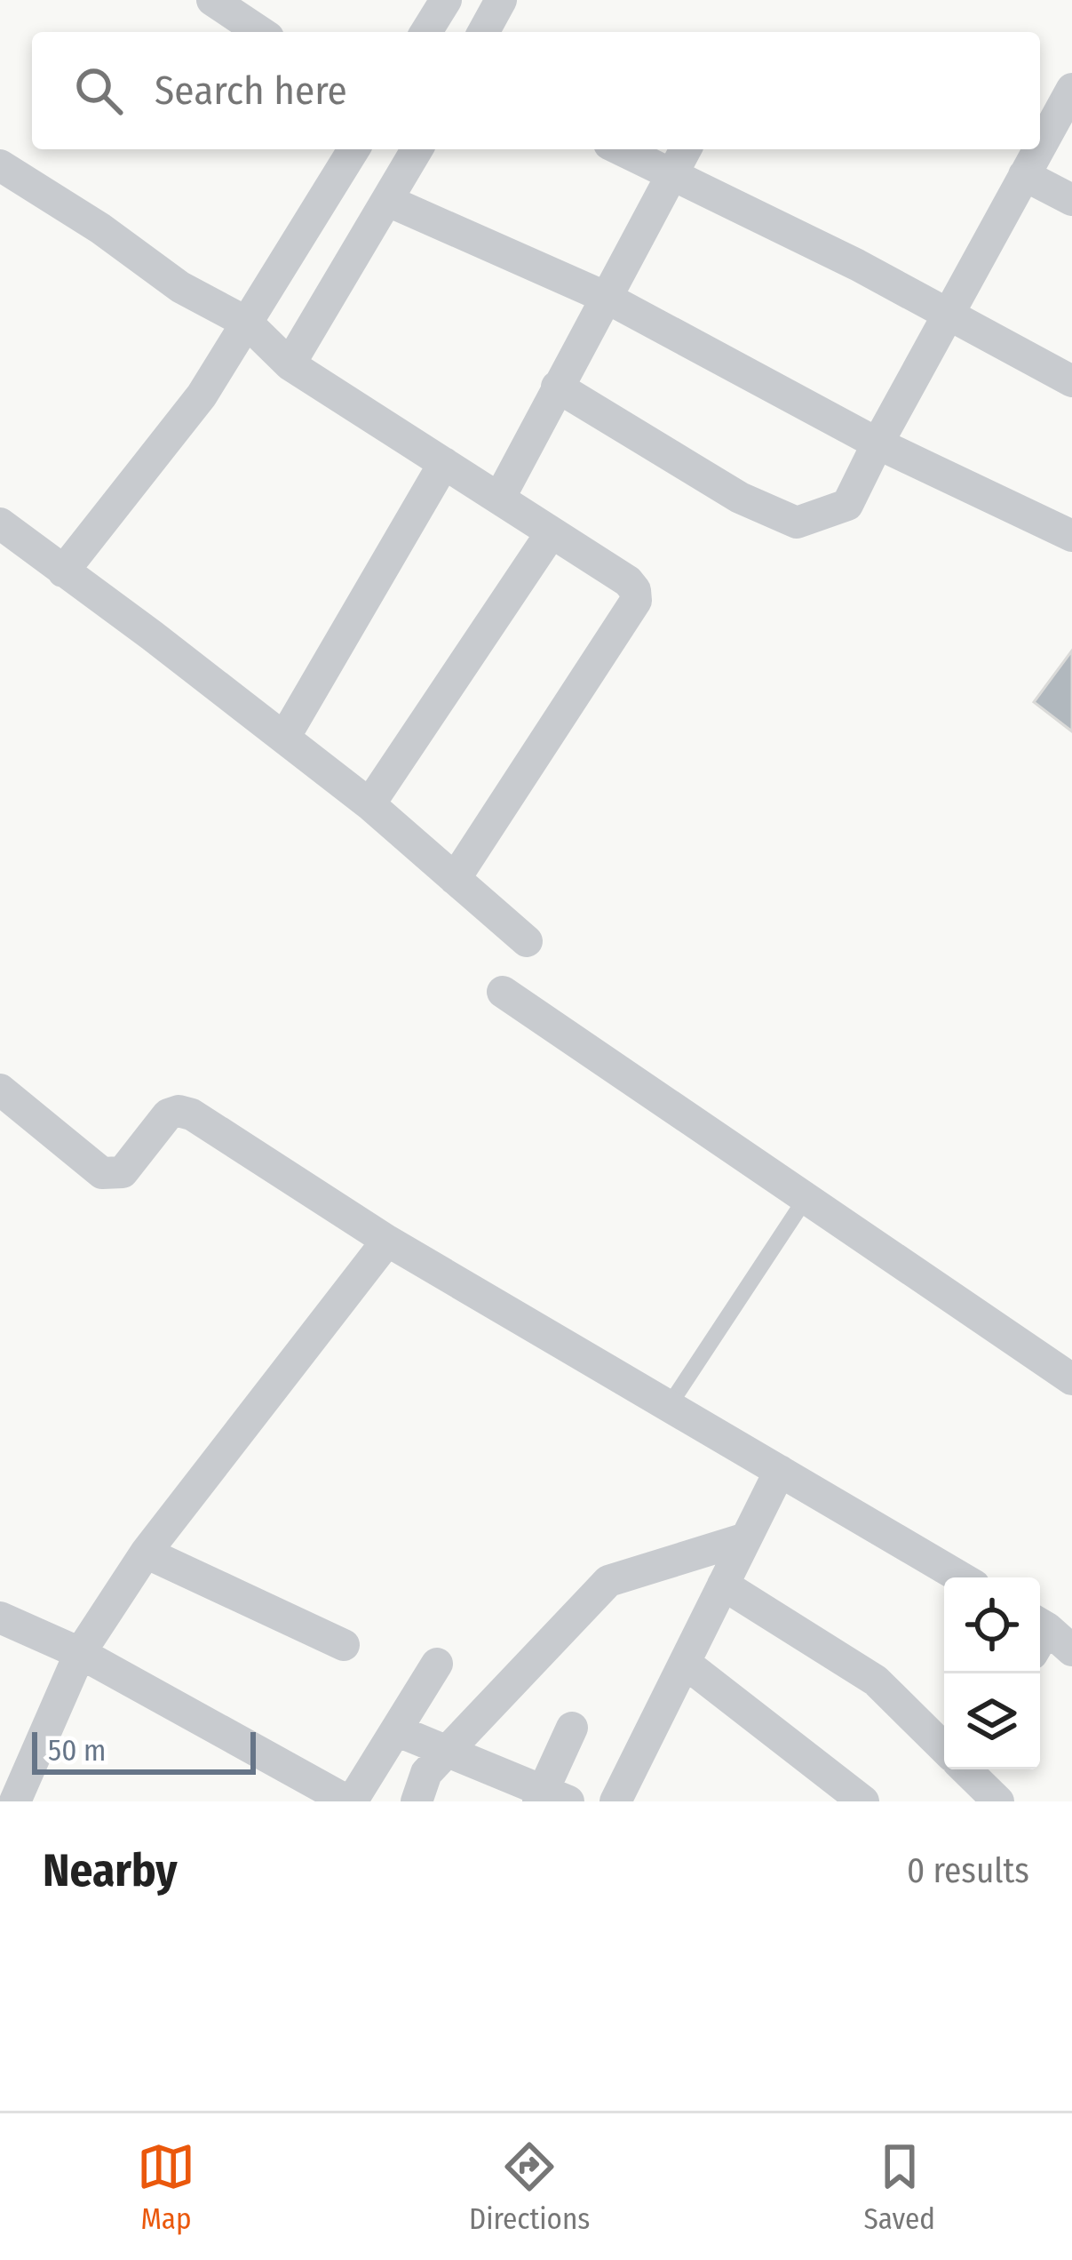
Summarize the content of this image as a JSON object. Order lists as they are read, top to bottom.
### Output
{
  "scale_bar": "50 m",
  "page": {
    "search": "Search here",
    "scale": "50 m",
    "heading": ["Nearby", "0 results"],
    "nav": ["Map", "Directions", "Saved"]
  }
}
